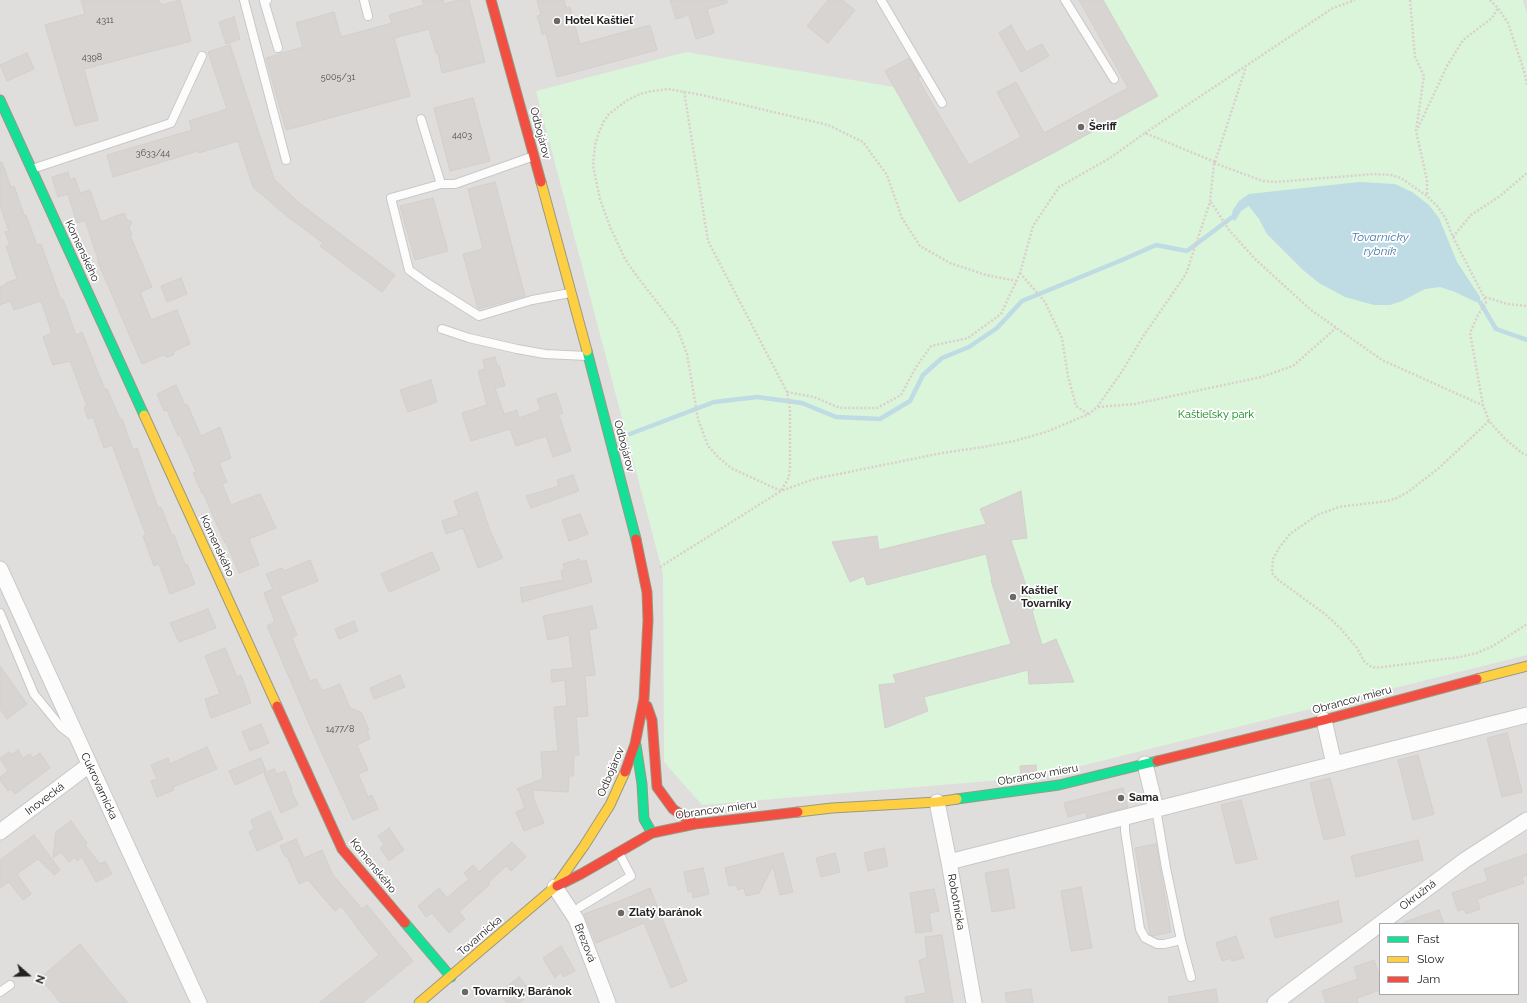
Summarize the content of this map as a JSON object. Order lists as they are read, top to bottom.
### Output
{
  "streets": {
    "street": [
      "Odbojárov",
      "Komenského",
      "Obrancov mieru",
      "Cukrovarnícka",
      "Inovecká",
      "Okružná",
      "Robotnícka",
      "Tovarnícka",
      "Brezová"
    ]
  },
  "crossings": [
    ["Odbojárov", "Obrancov mieru"],
    ["Odbojárov", "Tovarnícka"],
    ["Odbojárov", "Brezová"],
    ["Komenského", "Tovarnícka"],
    ["Obrancov mieru", "Robotnícka"],
    ["Obrancov mieru", "Tovarnícka"],
    ["Obrancov mieru", "Brezová"],
    ["Cukrovarnícka", "Inovecká"],
    ["Tovarnícka", "Brezová"]
  ],
  "water": ["Tovarnícky rybník"],
  "parks": ["Kaštieľsky park"],
  "places": [
    "Hotel Kaštieľ",
    "Šeriff",
    "Kaštieľ Tovarníky",
    "Sama",
    "Zlatý baránok",
    "Tovarníky, Baránok"
  ],
  "house_numbers": [
    "4311",
    "4398",
    "5005/31",
    "4403",
    "3633/44",
    "1477/8"
  ],
  "legend": ["Fast", "Slow", "Jam"],
  "north": "right"
}
